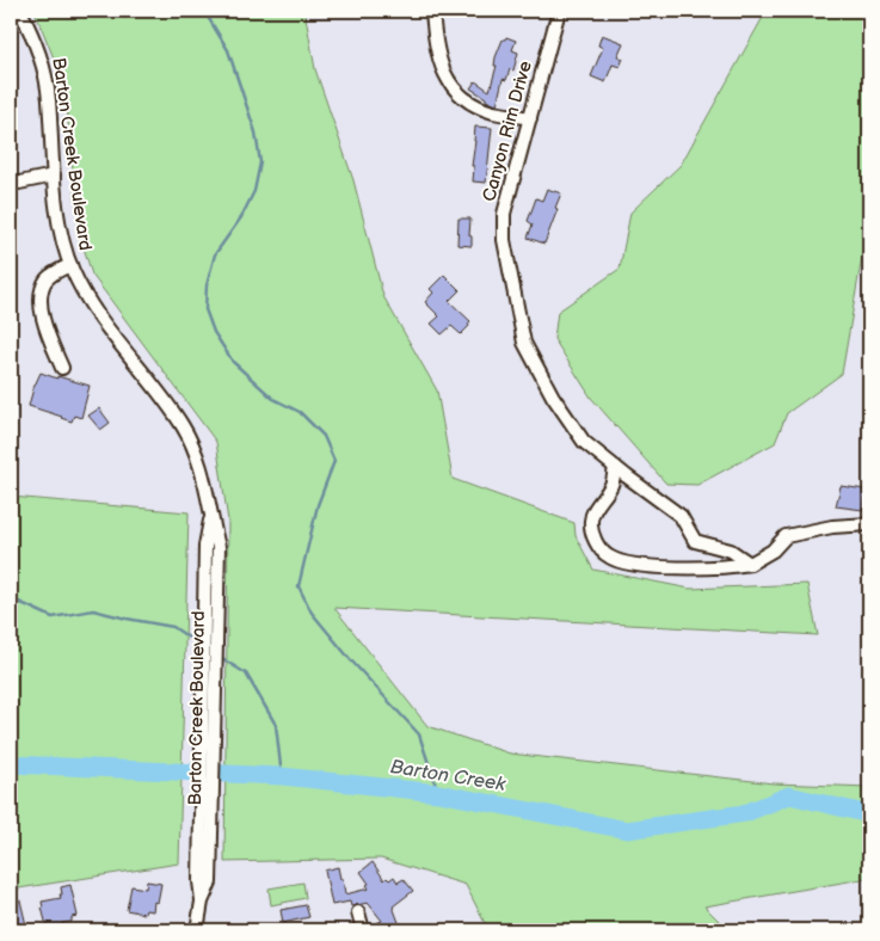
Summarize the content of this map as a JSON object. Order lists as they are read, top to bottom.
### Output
{
  "streets": {
    "street": ["Canyon Rim Drive", "Barton Creek Boulevard"]
  },
  "water": ["Barton Creek"]
}
